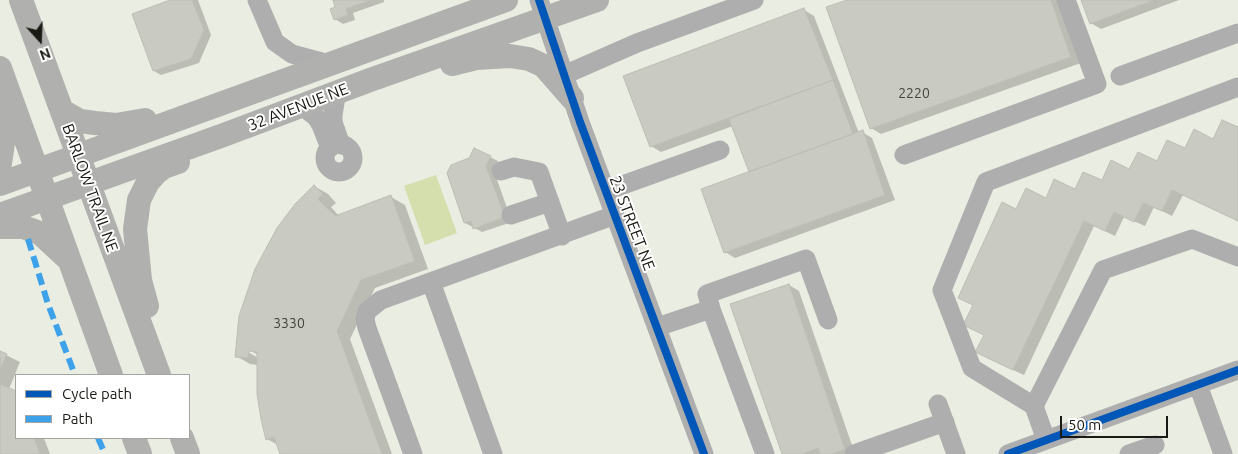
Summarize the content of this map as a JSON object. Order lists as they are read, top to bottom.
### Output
{
  "streets": {
    "main road": ["32 AVENUE NE", "BARLOW TRAIL NE"],
    "street": ["23 STREET NE"]
  },
  "crossings": [
    ["32 AVENUE NE", "BARLOW TRAIL NE"],
    ["32 AVENUE NE", "23 STREET NE"]
  ],
  "house_numbers": ["2220", "3330"],
  "legend": ["Cycle path", "Path"],
  "scale_bar": "50 m",
  "north": "bottom"
}
